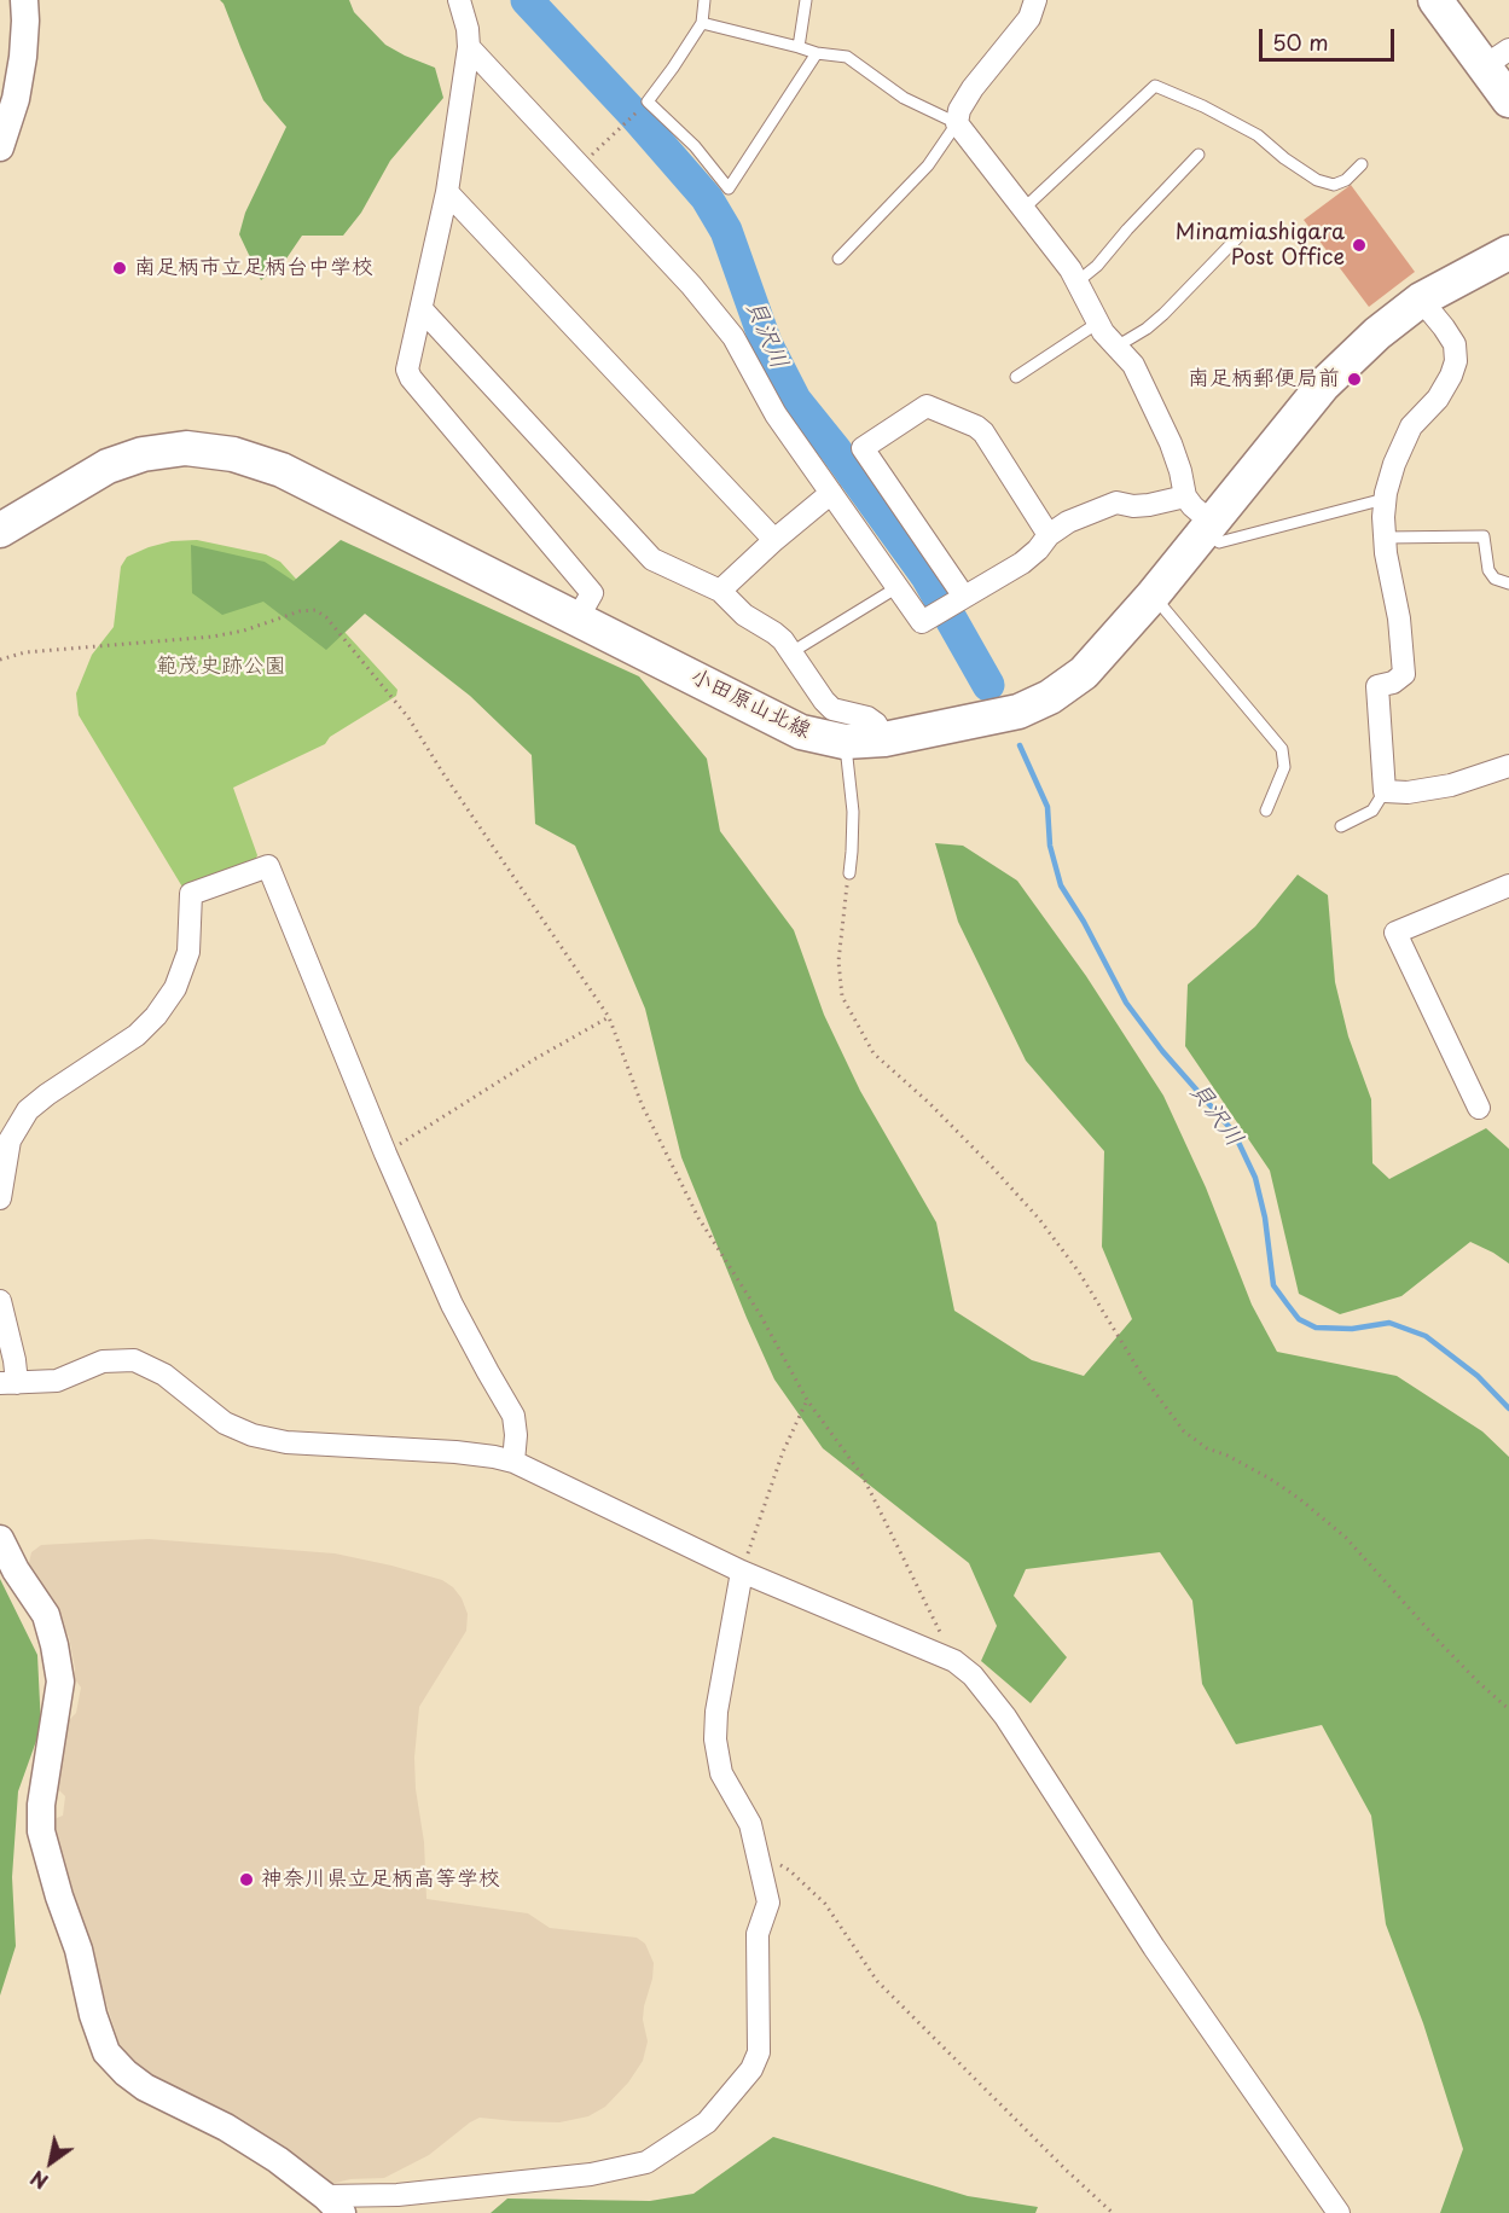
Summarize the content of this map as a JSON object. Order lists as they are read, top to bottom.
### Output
{
  "streets": {
    "main road": ["小田原山北線"]
  },
  "water": ["貝沢川"],
  "parks": ["範茂史跡公園"],
  "places": [
    "Minamiashigara Post Office",
    "南足柄市立足柄台中学校",
    "南足柄郵便局前",
    "神奈川県立足柄高等学校"
  ],
  "scale_bar": "50 m",
  "north": "bottom left"
}
